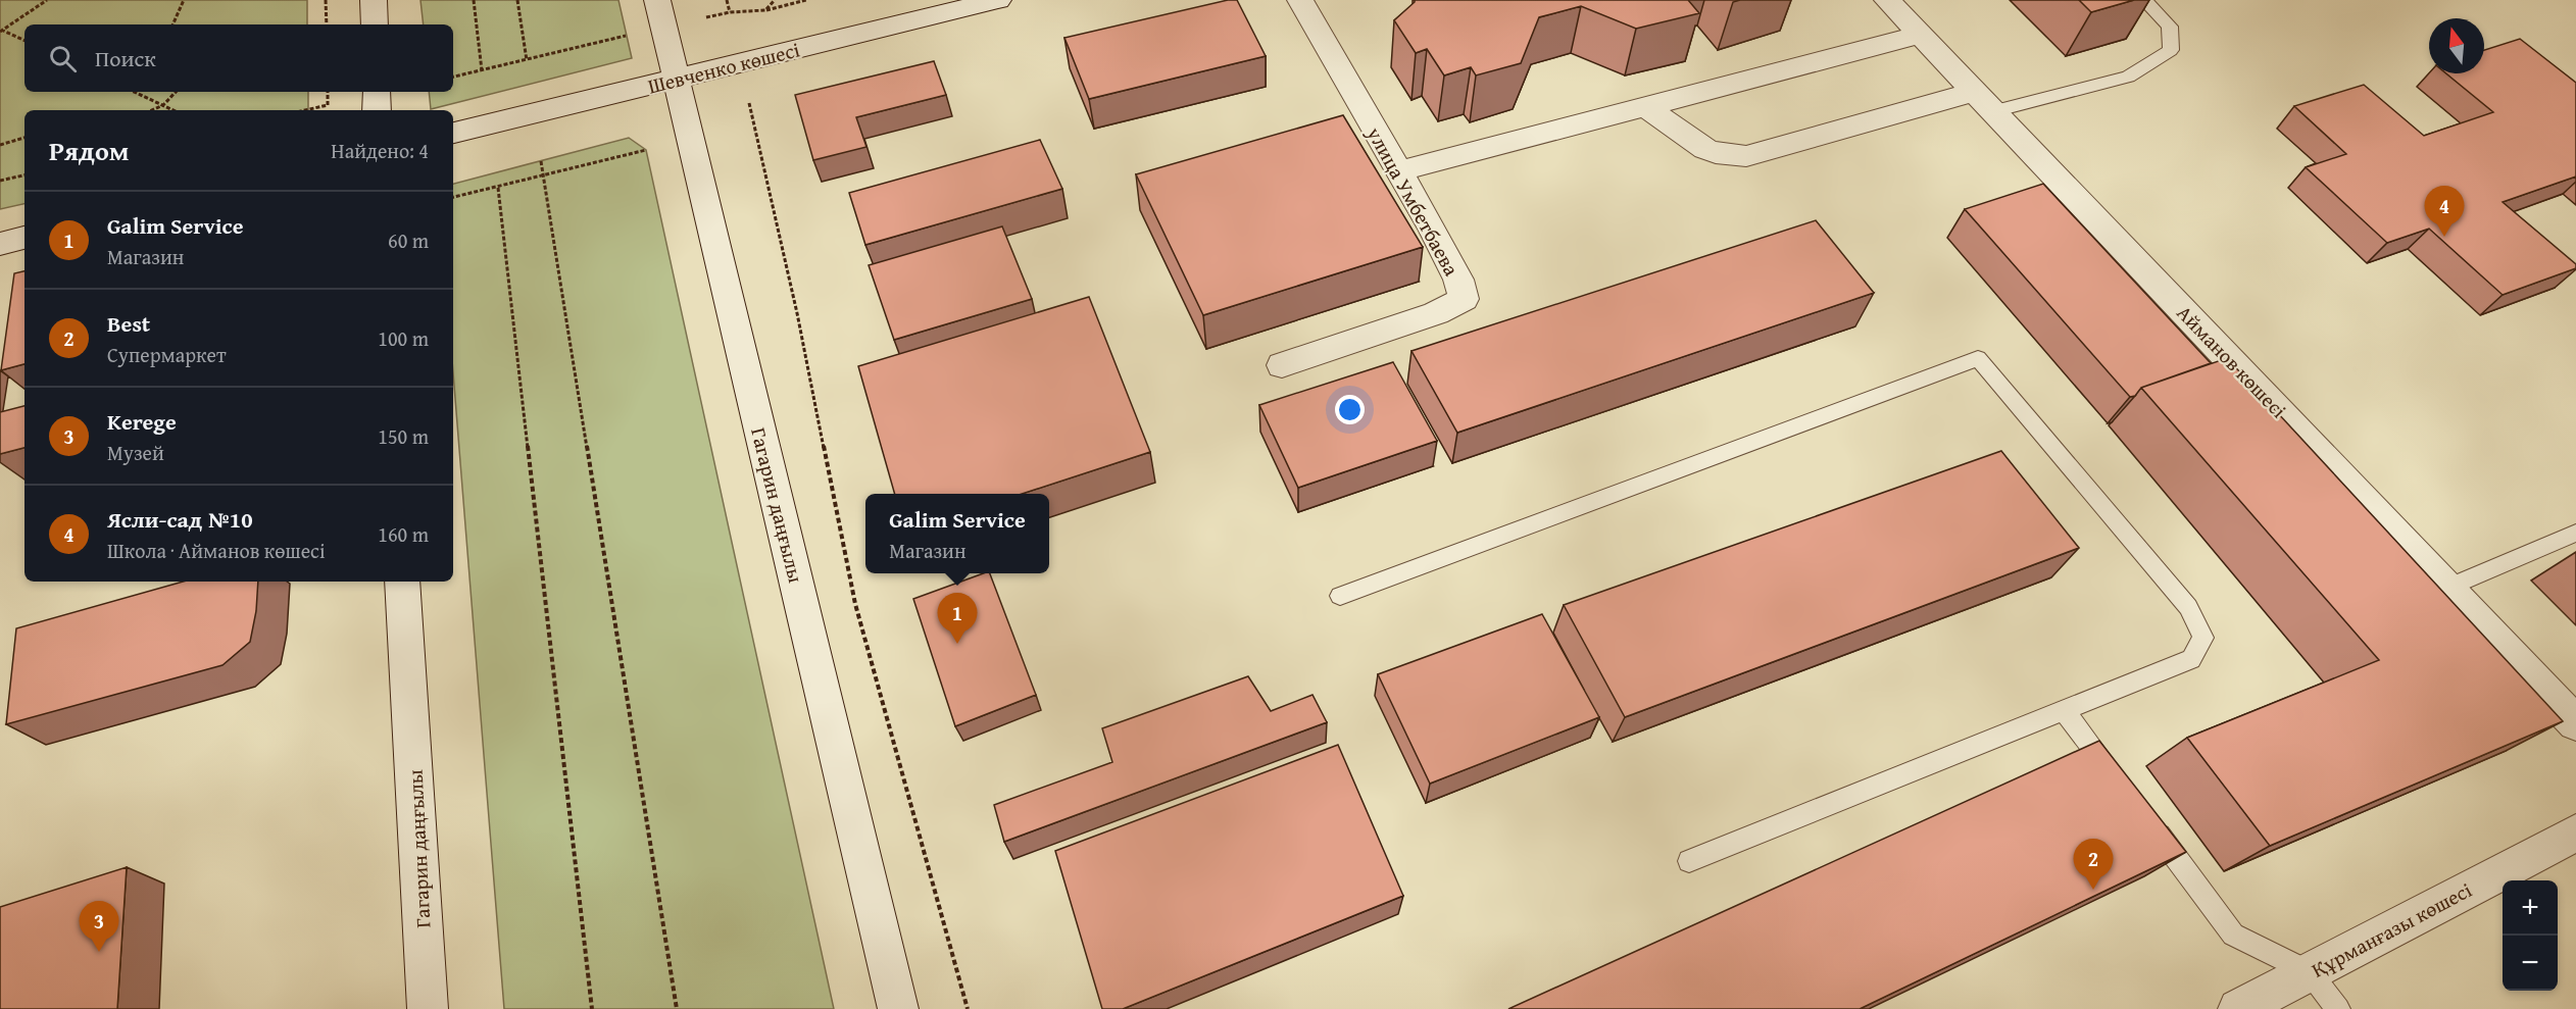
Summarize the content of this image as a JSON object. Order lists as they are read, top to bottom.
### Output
{
  "streets": {
    "street": [
      "Шевченко көшесі",
      "улица Умбетбаева",
      "Айманов көшесі",
      "Гагарин даңғылы",
      "Құрманғазы көшесі"
    ]
  },
  "crossings": [
    ["Шевченко көшесі", "Гагарин даңғылы"]
  ],
  "north": "top",
  "page": {
    "search": "Поиск",
    "heading": ["Рядом", "Найдено: 4"],
    "pins": [
      "4",
      "1",
      "2",
      "3"
    ],
    "list": [
      {
        "mark": "1",
        "name": "Galim Service",
        "note": "Магазин",
        "value": "60 m"
      },
      {
        "mark": "2",
        "name": "Best",
        "note": "Супермаркет",
        "value": "100 m"
      },
      {
        "mark": "3",
        "name": "Kerege",
        "note": "Музей",
        "value": "150 m"
      },
      {
        "mark": "4",
        "name": "Ясли-сад №10",
        "note": "Школа · Айманов көшесі",
        "value": "160 m"
      }
    ],
    "popup": ["Galim Service", "Магазин"],
    "map_buttons": ["+", "−"]
  }
}
